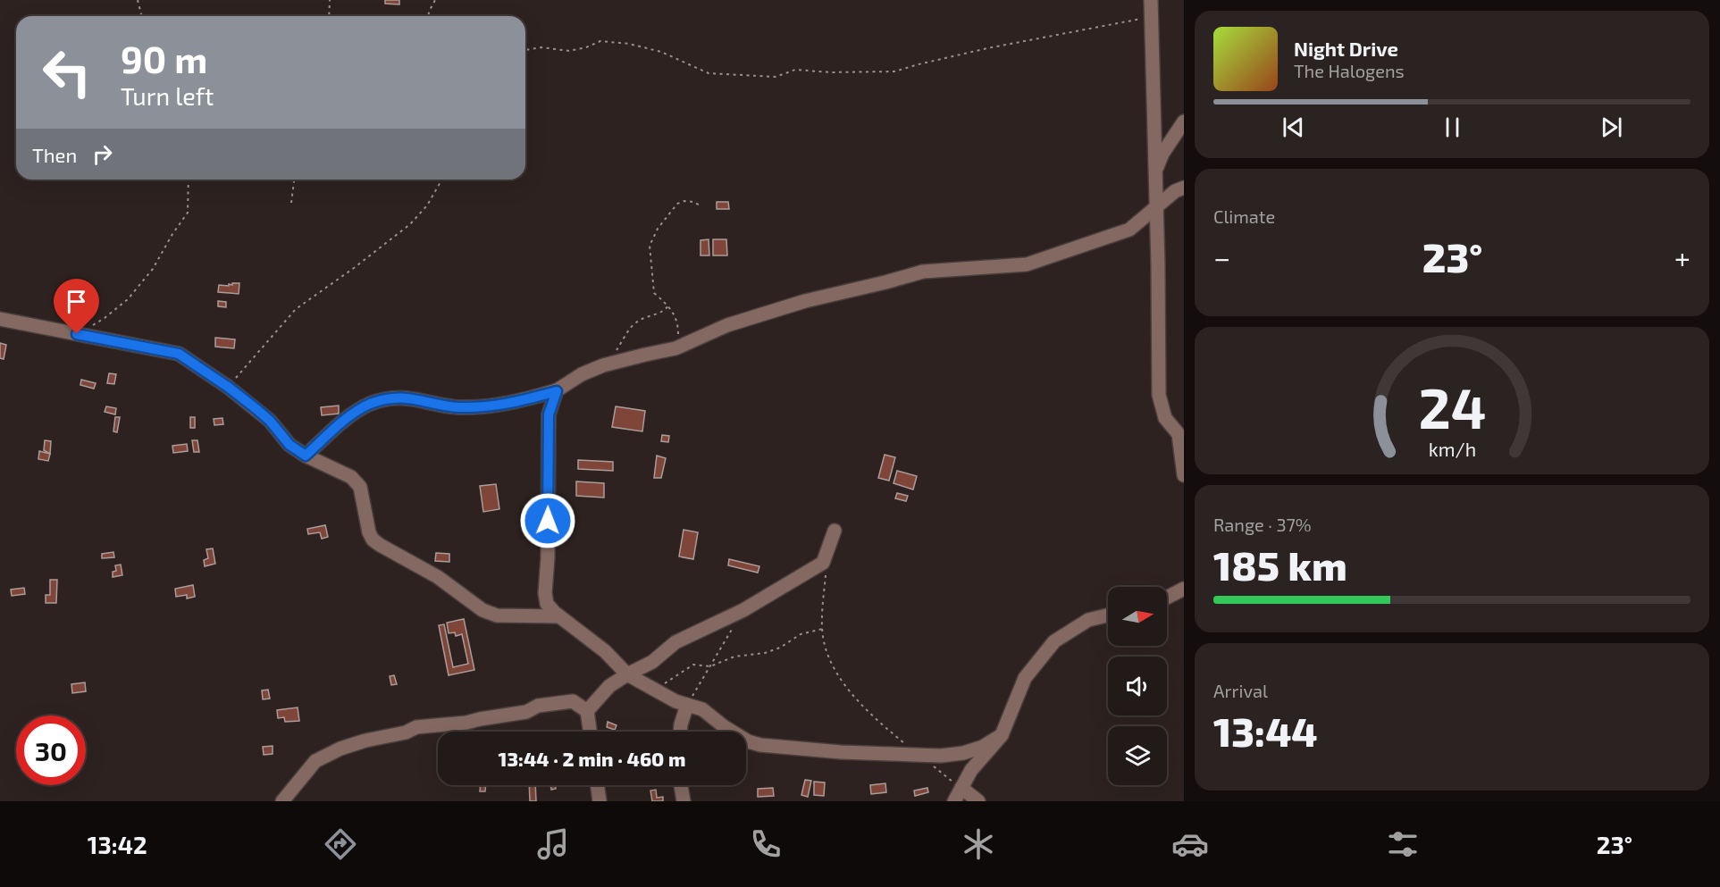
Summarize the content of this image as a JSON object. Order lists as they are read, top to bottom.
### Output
{
  "north": "right",
  "page": {
    "turn": ["90 m", "Turn left"],
    "song": ["Night Drive", "The Halogens"],
    "then": "Then",
    "tile": [
      "Climate",
      ["Range · 37%", "185 km"],
      ["Arrival", "13:44"]
    ],
    "heat": ["−", "23°", "+"],
    "limit": "30",
    "trip": "13:44 · 2 min · 460 m",
    "tabs": ["13:42", "23°"],
    "gauge": ["24", "km/h"]
  }
}
